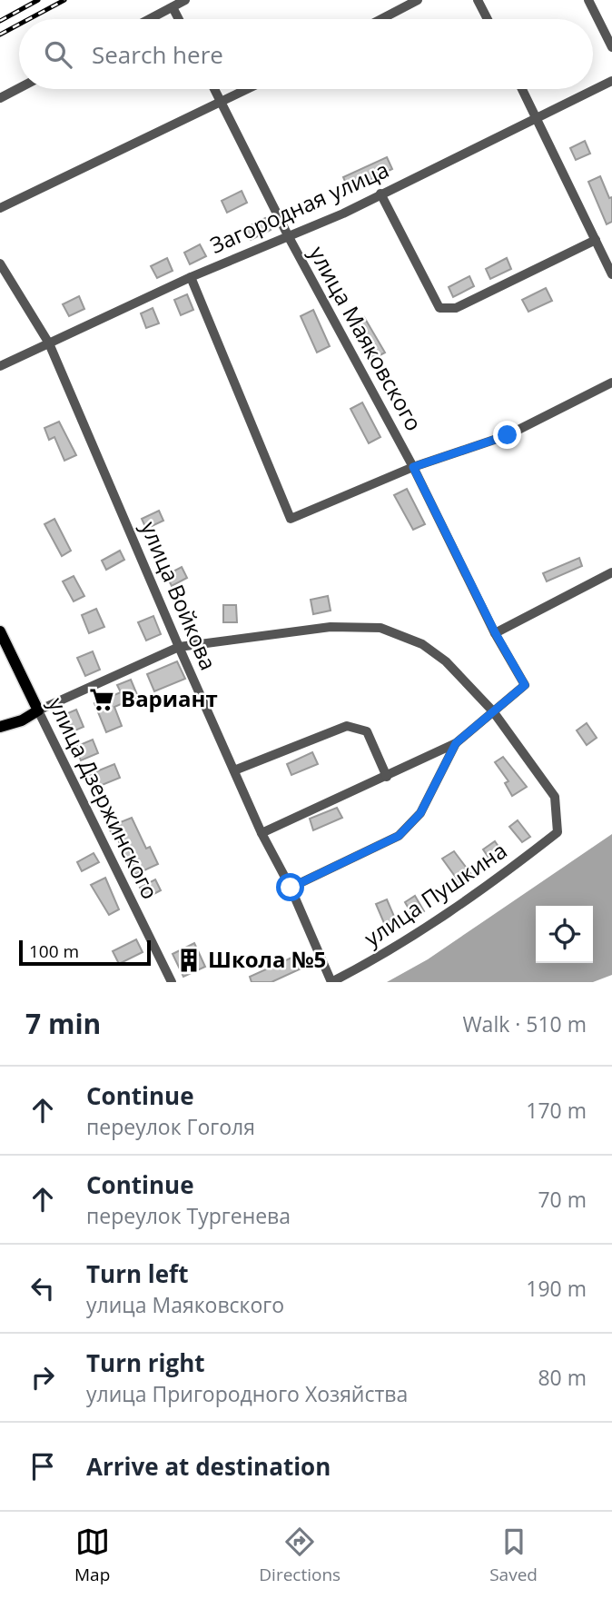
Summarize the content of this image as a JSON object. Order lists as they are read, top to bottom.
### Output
{
  "streets": {
    "main road": ["улица Дзержинского"],
    "street": [
      "Загородная улица",
      "улица Маяковского",
      "улица Войкова",
      "улица Пушкина"
    ]
  },
  "crossings": [
    ["Загородная улица", "улица Маяковского"],
    ["Загородная улица", "улица Войкова"],
    ["улица Маяковского", "улица Пушкина"],
    ["улица Войкова", "улица Пушкина"]
  ],
  "places": {
    "supermarket": ["Вариант"],
    "building": ["Школа №5"]
  },
  "scale_bar": "100 m",
  "page": {
    "search": "Search here",
    "scale": "100 m",
    "heading": ["7 min", "Walk · 510 m"],
    "list": [
      ["Continue", "переулок Гоголя", "170 m"],
      ["Continue", "переулок Тургенева", "70 m"],
      ["Turn left", "улица Маяковского", "190 m"],
      ["Turn right", "улица Пригородного Хозяйства", "80 m"],
      "Arrive at destination"
    ],
    "nav": ["Map", "Directions", "Saved"]
  }
}
